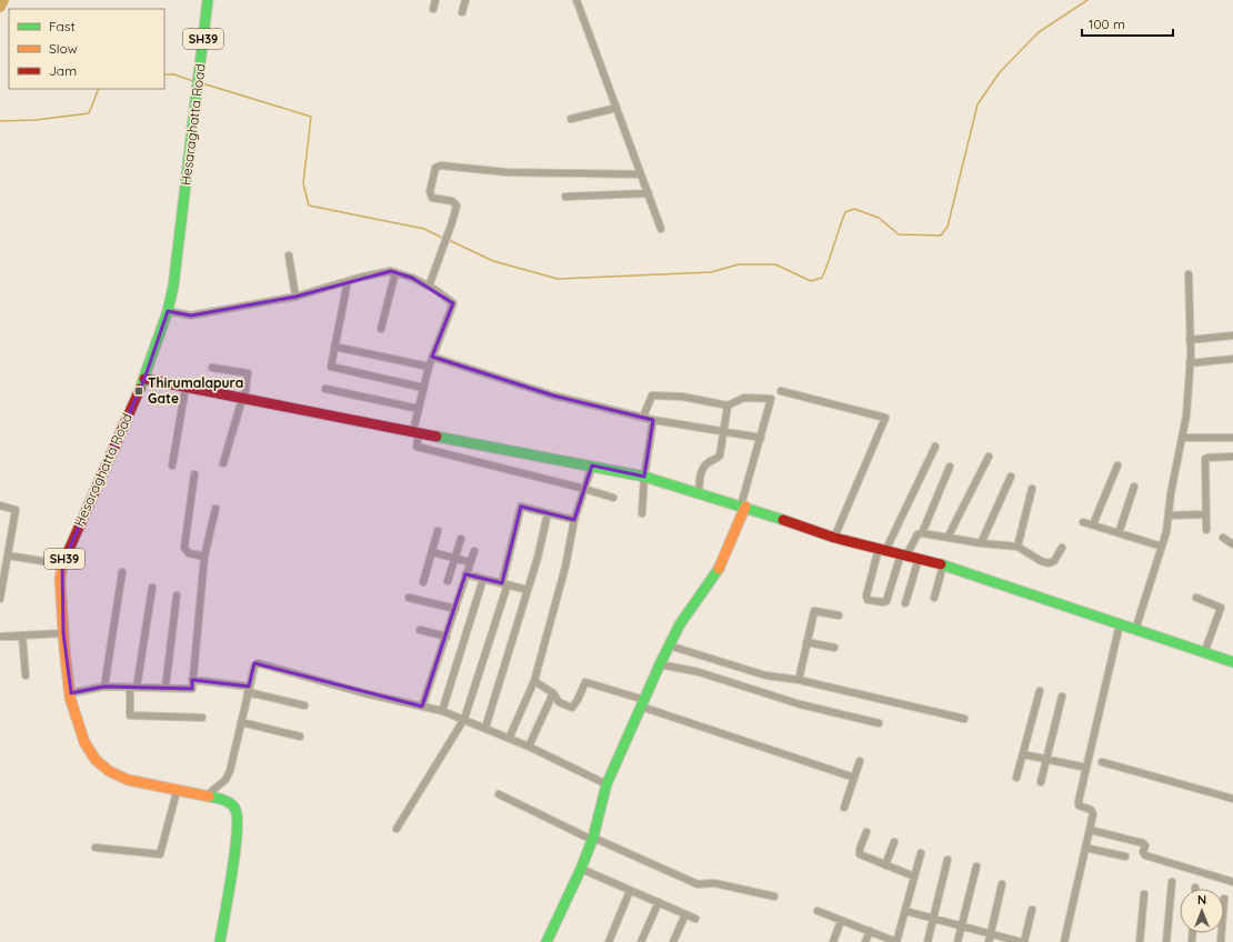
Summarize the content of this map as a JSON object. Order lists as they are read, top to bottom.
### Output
{
  "streets": {
    "street": ["SH39", "Hesaraghatta Road"]
  },
  "places": {
    "transit": ["Thirumalapura Gate"]
  },
  "legend": ["Fast", "Slow", "Jam"],
  "scale_bar": "100 m",
  "north": "top"
}
